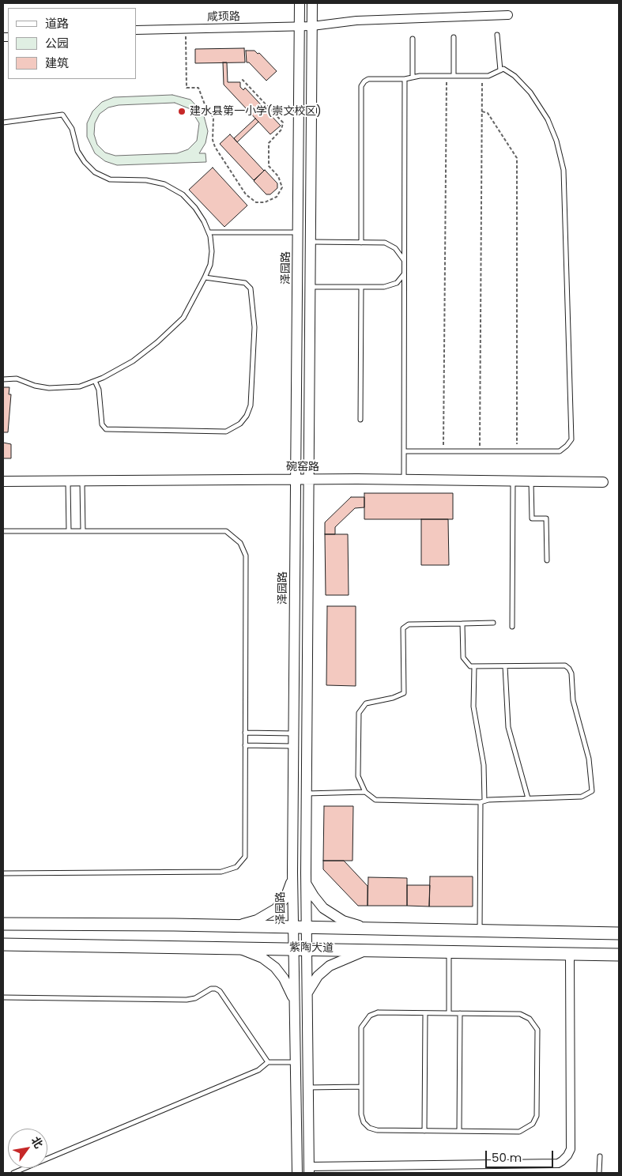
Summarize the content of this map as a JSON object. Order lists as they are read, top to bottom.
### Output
{
  "streets": {
    "main road": ["紫陶大道"],
    "street": ["咸顼路", "泽园路", "碗窑路"]
  },
  "crossings": [
    ["咸顼路", "泽园路"],
    ["泽园路", "碗窑路"],
    ["泽园路", "紫陶大道"]
  ],
  "places": ["建水县第一小学(崇文校区)"],
  "legend": ["道路", "公园", "建筑"],
  "scale_bar": "50 m",
  "north": "top right"
}
